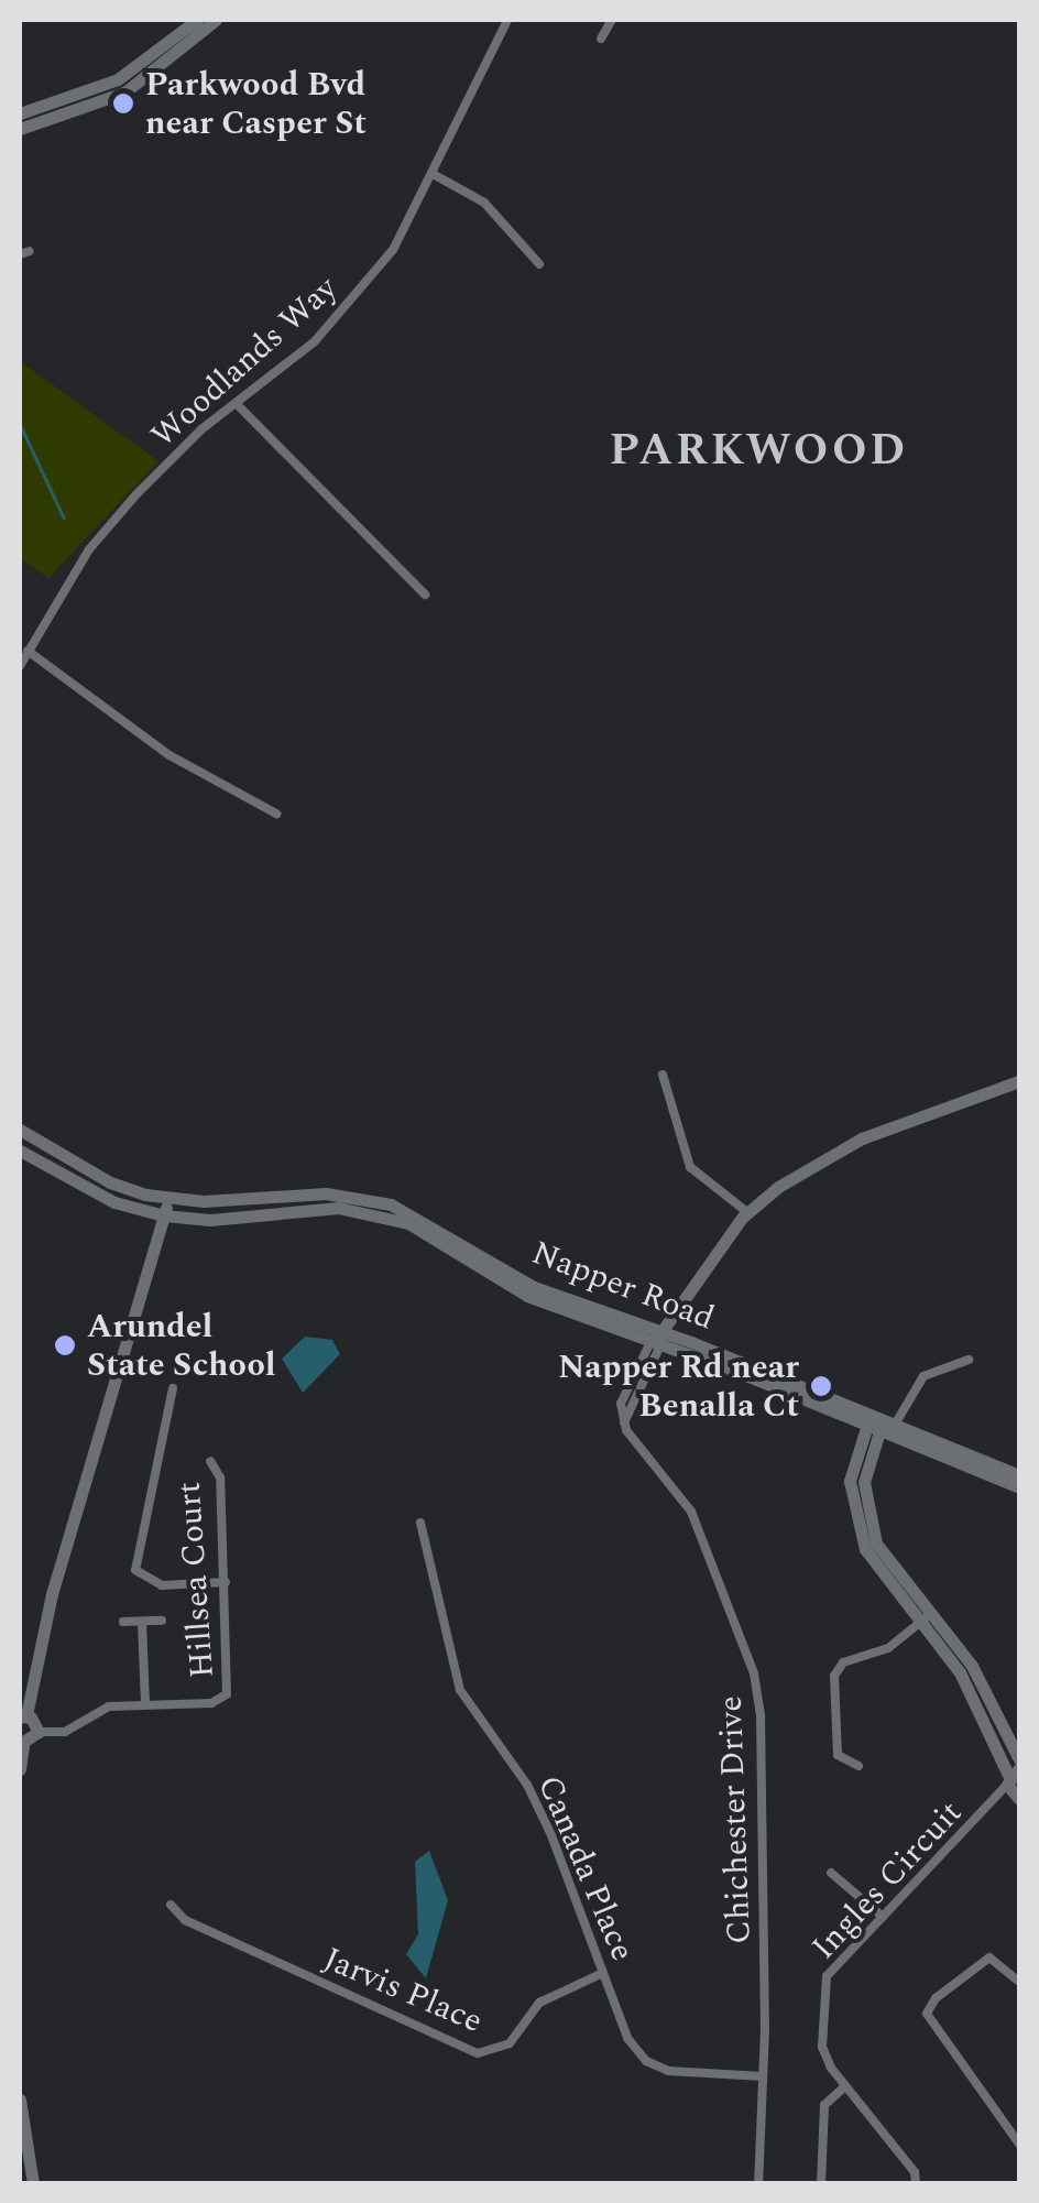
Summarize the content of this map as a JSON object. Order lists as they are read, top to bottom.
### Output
{
  "streets": {
    "main road": ["Napper Road"],
    "street": [
      "Woodlands Way",
      "Hillsea Court",
      "Chichester Drive",
      "Canada Place",
      "Ingles Circuit",
      "Jarvis Place"
    ]
  },
  "crossings": [
    ["Napper Road", "Chichester Drive"],
    ["Chichester Drive", "Canada Place"],
    ["Canada Place", "Jarvis Place"]
  ],
  "districts": ["PARKWOOD"],
  "places": ["Parkwood Bvd near Casper St", "Arundel State School", "Napper Rd near Benalla Ct"]
}
